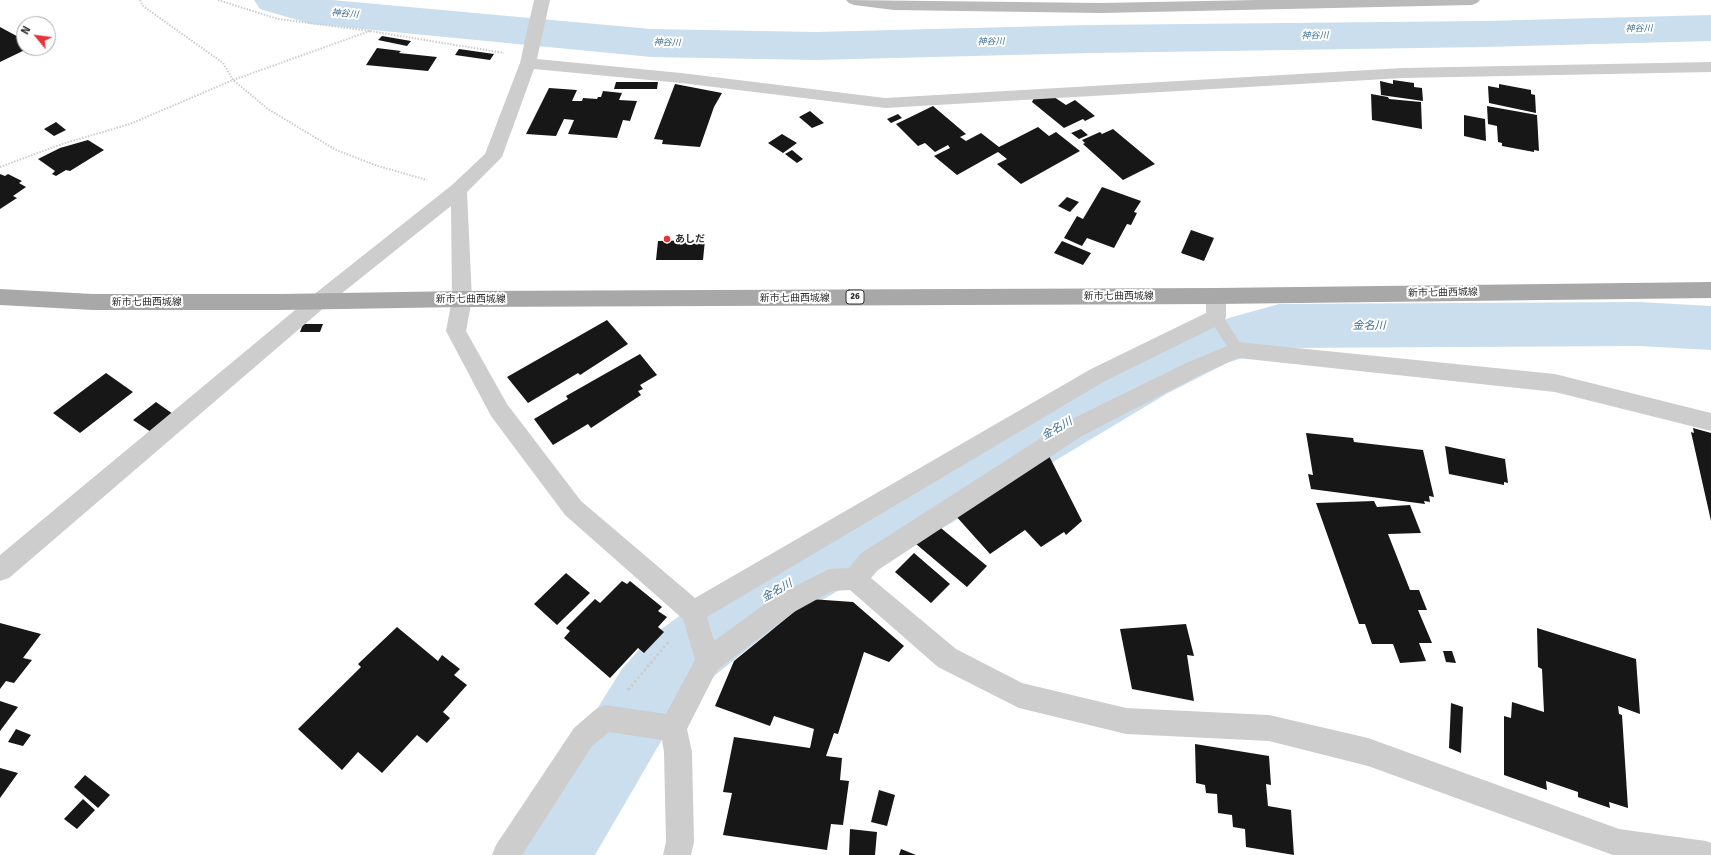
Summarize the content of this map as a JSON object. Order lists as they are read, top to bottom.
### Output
{
  "streets": {
    "main road": ["新市七曲西城線", "26"]
  },
  "water": ["神谷川", "金名川"],
  "places": ["あしだ"],
  "north": "top left"
}
